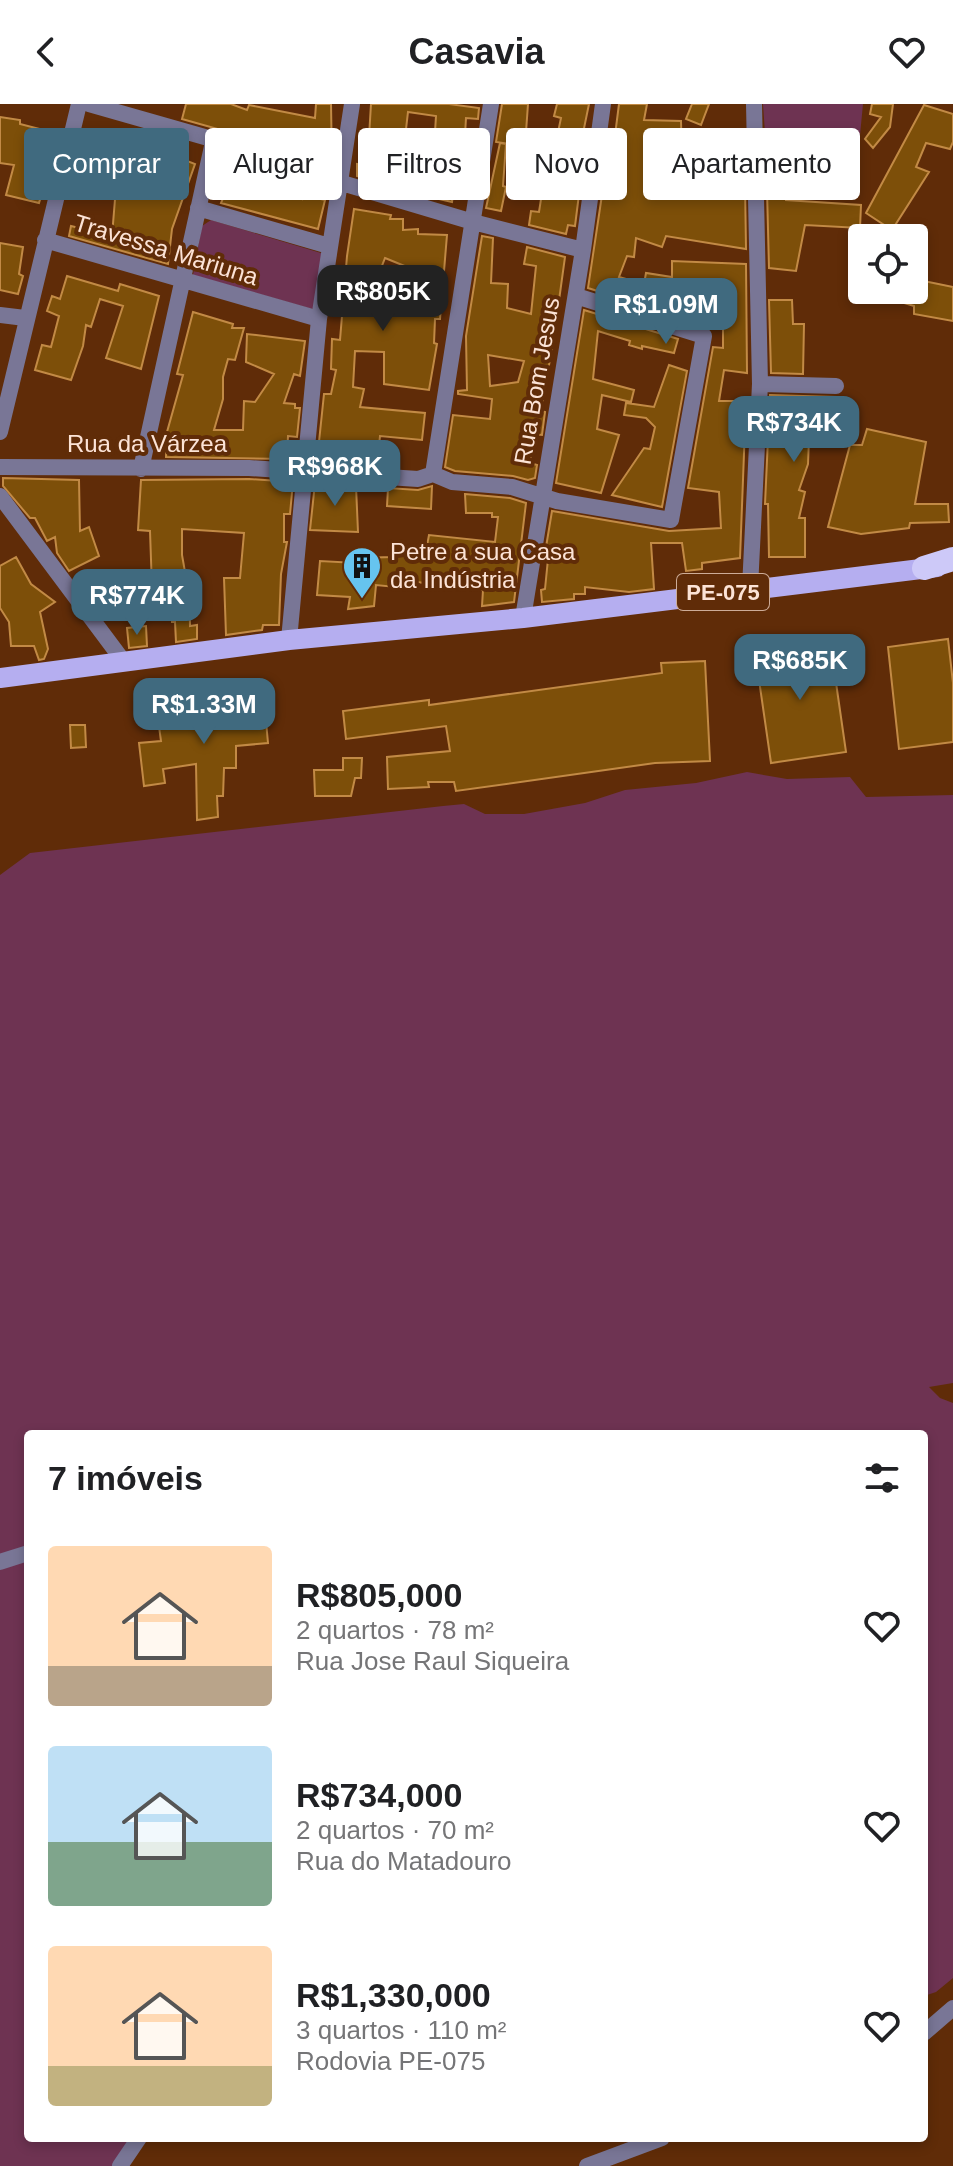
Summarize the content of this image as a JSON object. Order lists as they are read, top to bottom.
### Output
{
  "streets": {
    "main road": ["PE-075"],
    "street": ["Travessa Mariuna", "Rua Bom Jesus", "Rua da Várzea"]
  },
  "crossings": [
    ["Rua Bom Jesus", "Rua da Várzea"],
    ["Rua Bom Jesus", "PE-075"]
  ],
  "places": {
    "building": ["Petre a sua Casa da Indústria"]
  },
  "page": {
    "header": "Casavia",
    "chip": [
      "Comprar",
      "Alugar",
      "Filtros",
      "Novo",
      "Apartamento"
    ],
    "price": [
      "R$805K",
      "R$1.09M",
      "R$734K",
      "R$968K",
      "R$774K",
      "R$685K",
      "R$1.33M"
    ],
    "heading": "7 imóveis",
    "list": [
      {
        "name": "R$805,000",
        "note": "2 quartos · 78 m² · Rua Jose Raul Siqueira"
      },
      {
        "name": "R$734,000",
        "note": "2 quartos · 70 m² · Rua do Matadouro"
      },
      {
        "name": "R$1,330,000",
        "note": "3 quartos · 110 m² · Rodovia PE-075"
      }
    ]
  }
}
